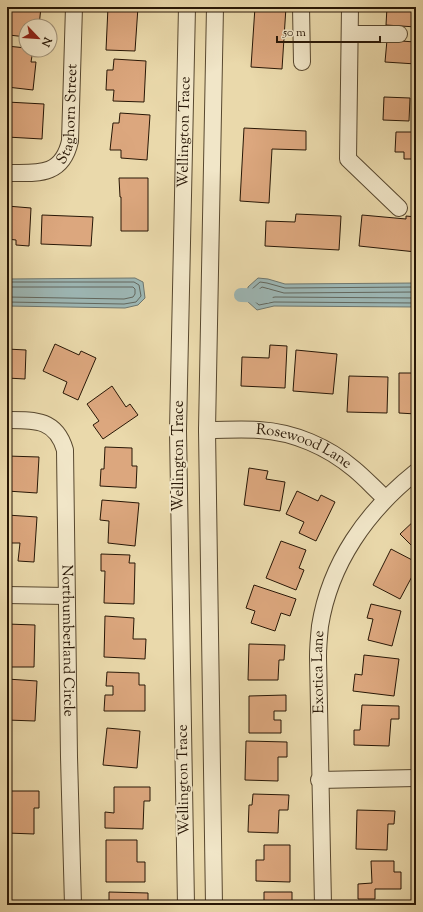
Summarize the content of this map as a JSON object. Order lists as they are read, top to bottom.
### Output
{
  "streets": {
    "street": [
      "Staghorn Street",
      "Wellington Trace",
      "Rosewood Lane",
      "Northumberland Circle",
      "Exotica Lane"
    ]
  },
  "crossings": [
    ["Wellington Trace", "Rosewood Lane"],
    ["Rosewood Lane", "Exotica Lane"]
  ],
  "scale_bar": "50 m",
  "north": "bottom right"
}
